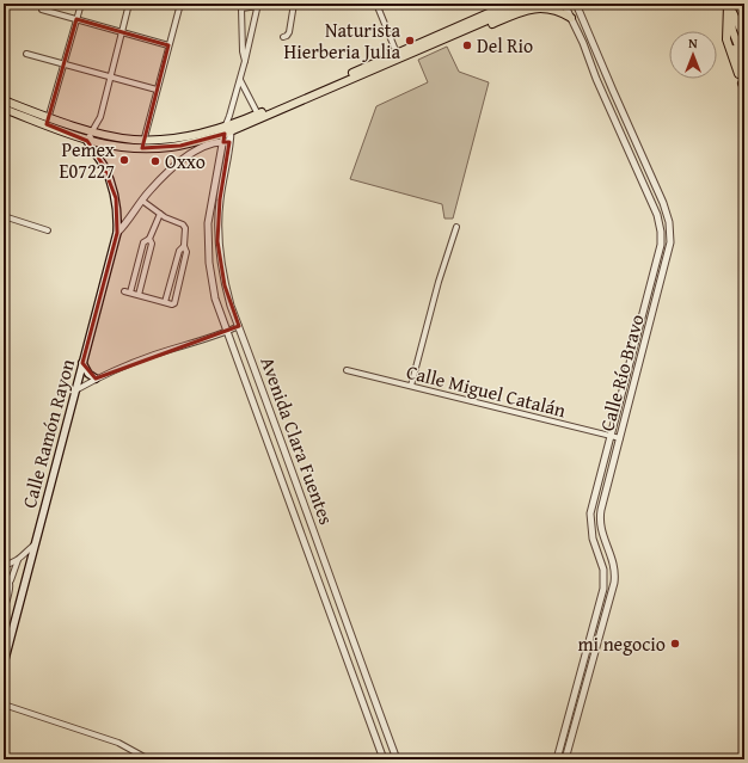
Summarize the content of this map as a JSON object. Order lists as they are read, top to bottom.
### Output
{
  "streets": {
    "main road": ["Calle Ramón Rayon"],
    "street": ["Calle Río Bravo", "Calle Miguel Catalán", "Avenida Clara Fuentes"]
  },
  "crossings": [
    ["Calle Río Bravo", "Calle Miguel Catalán"],
    ["Calle Ramón Rayon", "Avenida Clara Fuentes"]
  ],
  "places": [
    "Naturista Hierberia Julia",
    "Del Rio",
    "Pemex E07227",
    "Oxxo",
    "mi negocio"
  ],
  "north": "top"
}
